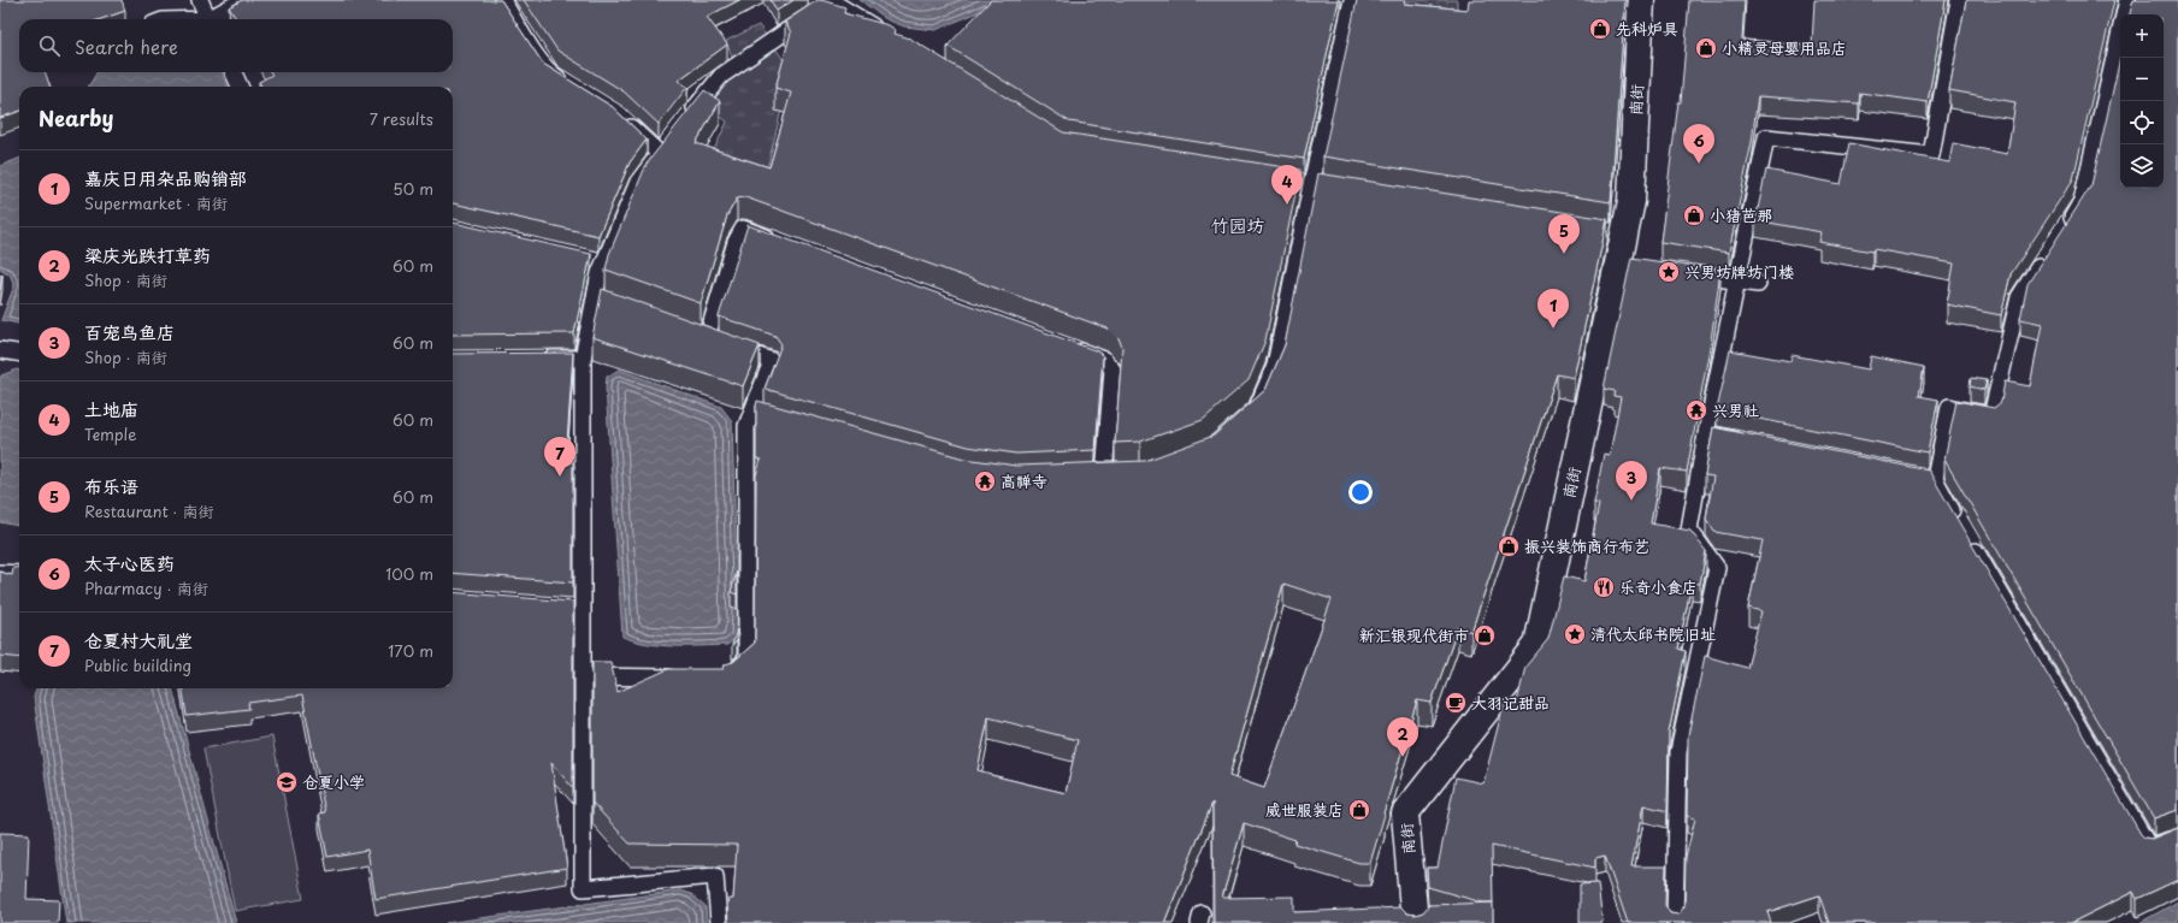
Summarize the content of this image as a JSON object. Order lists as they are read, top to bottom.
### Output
{
  "streets": {
    "street": ["南街"]
  },
  "districts": ["竹园坊"],
  "places": {
    "shop": [
      "先科炉具",
      "小精灵母婴用品店",
      "小猪芭那",
      "振兴装饰商行布艺",
      "新汇银现代街市",
      "威世服装店"
    ],
    "place": ["兴男坊牌坊门楼", "清代太邱书院旧址"],
    "temple": ["兴男社", "高禅寺"],
    "restaurant": ["乐奇小食店"],
    "cafe": ["大羽记甜品"],
    "school or university": ["仓夏小学"]
  },
  "page": {
    "map_buttons": ["+", "−"],
    "search": "Search here",
    "heading": ["Nearby", "7 results"],
    "pins": [
      "6",
      "4",
      "5",
      "1",
      "7",
      "3",
      "2"
    ],
    "list": [
      {
        "mark": "1",
        "name": "嘉庆日用杂品购销部",
        "note": "Supermarket · 南街",
        "value": "50 m"
      },
      {
        "mark": "2",
        "name": "梁庆光跌打草药",
        "note": "Shop · 南街",
        "value": "60 m"
      },
      {
        "mark": "3",
        "name": "百宠鸟鱼店",
        "note": "Shop · 南街",
        "value": "60 m"
      },
      {
        "mark": "4",
        "name": "土地庙",
        "note": "Temple",
        "value": "60 m"
      },
      {
        "mark": "5",
        "name": "布乐语",
        "note": "Restaurant · 南街",
        "value": "60 m"
      },
      {
        "mark": "6",
        "name": "太子心医药",
        "note": "Pharmacy · 南街",
        "value": "100 m"
      },
      {
        "mark": "7",
        "name": "仓夏村大礼堂",
        "note": "Public building",
        "value": "170 m"
      }
    ]
  }
}
